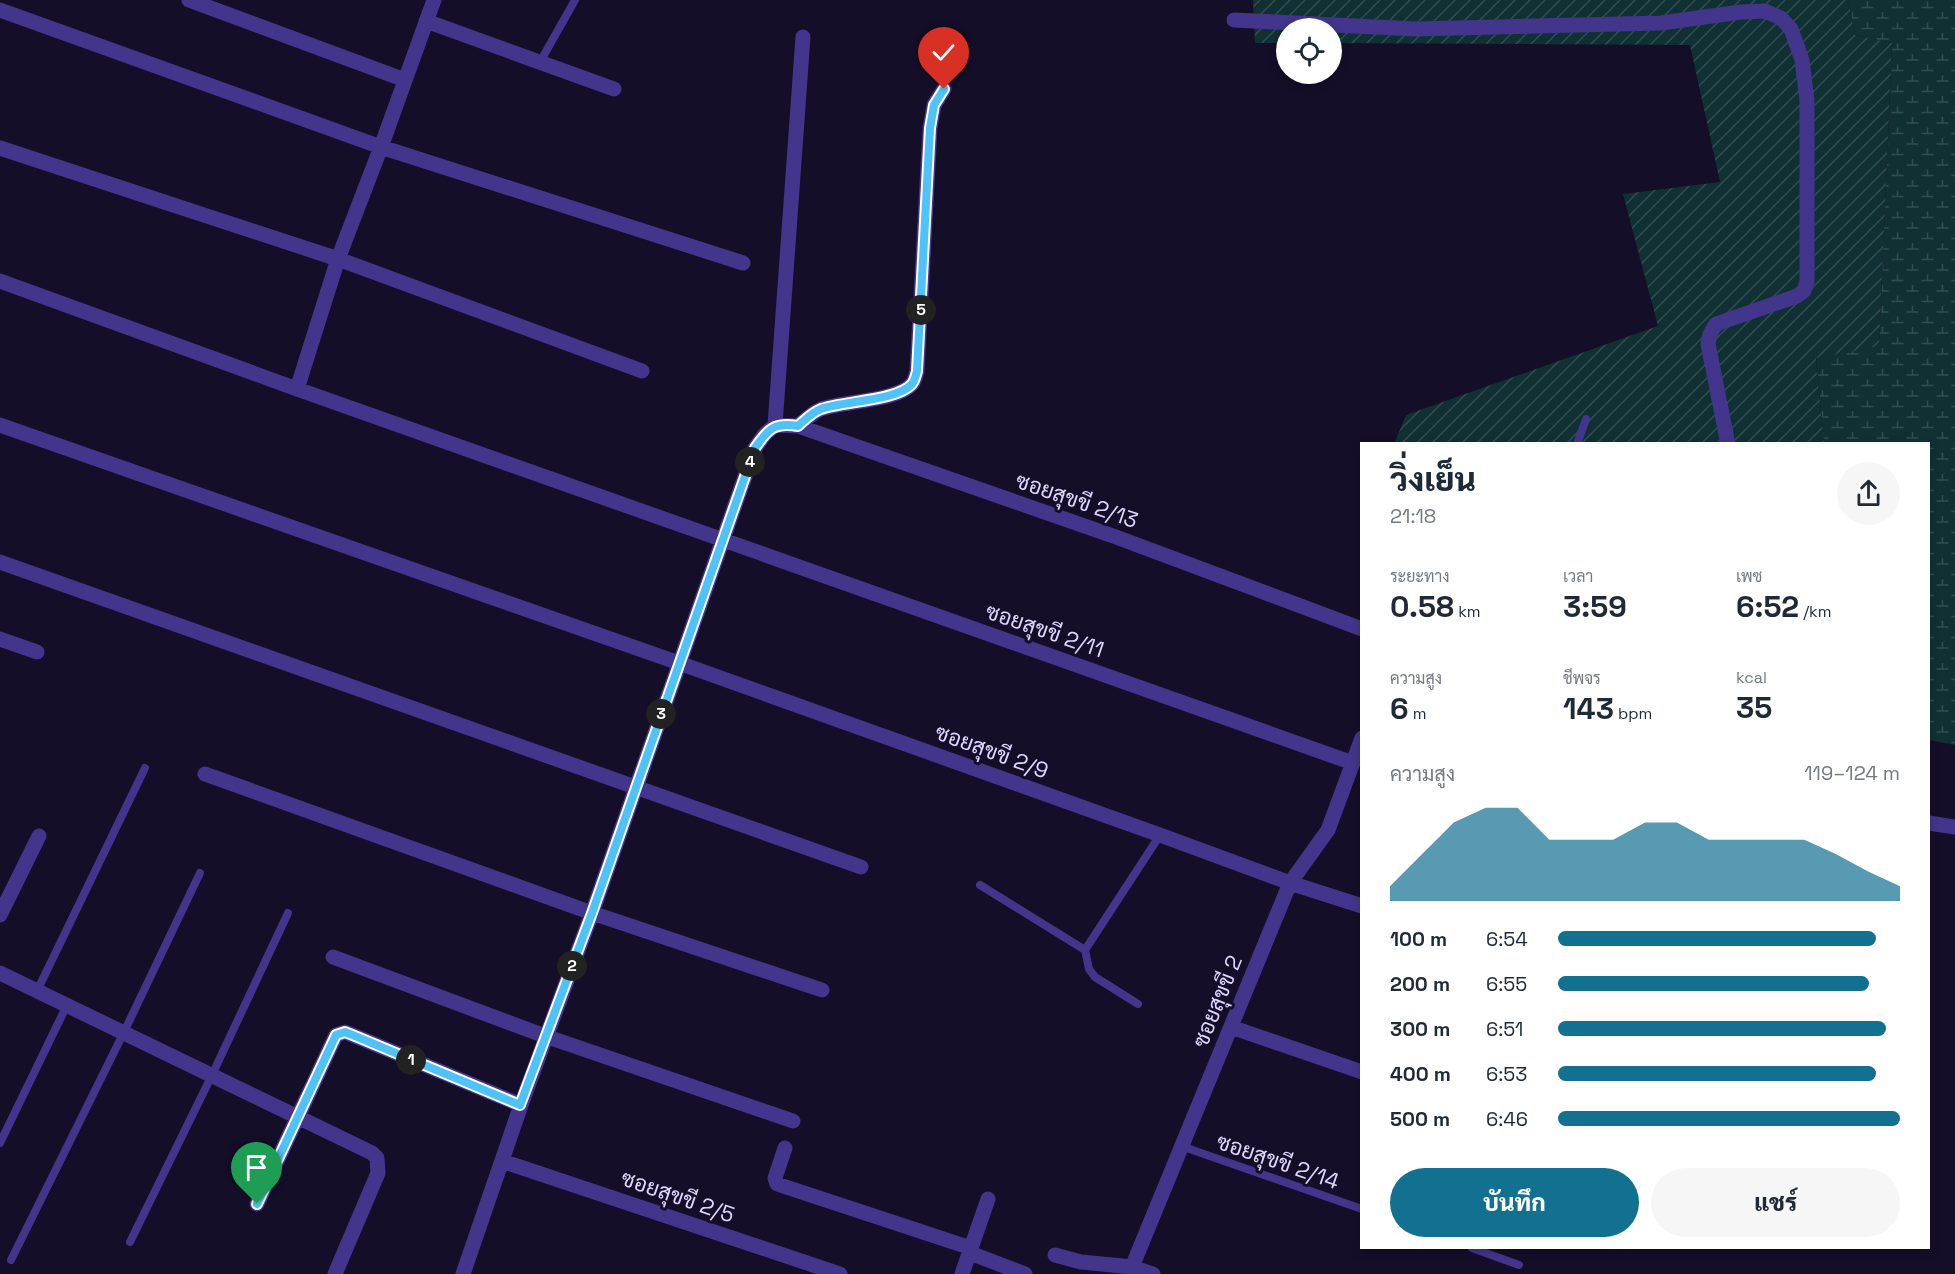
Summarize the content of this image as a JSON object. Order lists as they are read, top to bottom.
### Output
{
  "streets": {
    "street": [
      "ซอยสุขขี 2/13",
      "ซอยสุขขี 2/11",
      "ซอยสุขขี 2/9",
      "ซอยสุขขี 2",
      "ซอยสุขขี 2/5"
    ],
    "lane": ["ซอยสุขขี 2/14"]
  },
  "crossings": [
    ["ซอยสุขขี 2/11", "ซอยสุขขี 2"],
    ["ซอยสุขขี 2/9", "ซอยสุขขี 2"],
    ["ซอยสุขขี 2", "ซอยสุขขี 2/14"]
  ],
  "page": {
    "pins": [
      "5",
      "4",
      "3",
      "2",
      "1"
    ],
    "heading": ["วิ่งเย็น", "21:18"],
    "stats": [
      ["ระยะทาง", "0.58 km"],
      ["เวลา", "3:59"],
      ["เพซ", "6:52 /km"],
      ["ความสูง", "6 m"],
      ["ชีพจร", "143 bpm"],
      ["kcal", "35"]
    ],
    "chart": ["ความสูง", "119–124 m"],
    "list": [
      {
        "name": "100 m",
        "note": "6:54"
      },
      {
        "name": "200 m",
        "note": "6:55"
      },
      {
        "name": "300 m",
        "note": "6:51"
      },
      {
        "name": "400 m",
        "note": "6:53"
      },
      {
        "name": "500 m",
        "note": "6:46"
      }
    ],
    "buttons": ["บันทึก", "แชร์"]
  }
}
